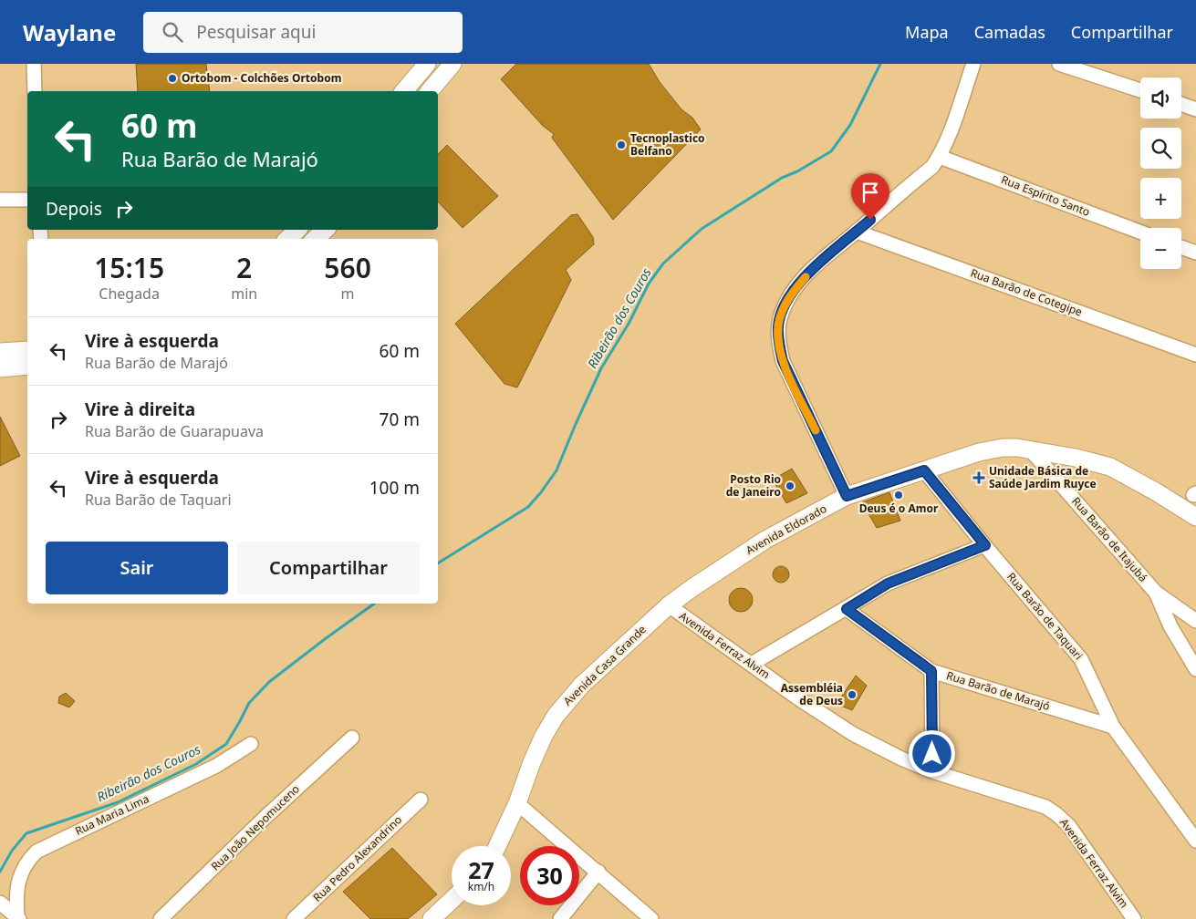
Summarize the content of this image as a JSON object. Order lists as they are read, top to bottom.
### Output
{
  "streets": {
    "main road": ["Avenida Eldorado", "Avenida Casa Grande"],
    "street": [
      "Rua Espírito Santo",
      "Rua Barão de Cotegipe",
      "Rua Barão de Itajubá",
      "Rua Barão de Taquari",
      "Avenida Ferraz Alvim",
      "Rua Barão de Marajó",
      "Rua Maria Lima",
      "Rua João Nepomuceno",
      "Rua Pedro Alexandrino"
    ]
  },
  "crossings": [
    ["Avenida Eldorado", "Rua Barão de Itajubá"],
    ["Avenida Eldorado", "Rua Barão de Taquari"],
    ["Avenida Eldorado", "Avenida Ferraz Alvim"],
    ["Avenida Eldorado", "Avenida Casa Grande"],
    ["Rua Barão de Taquari", "Rua Barão de Marajó"],
    ["Avenida Ferraz Alvim", "Avenida Casa Grande"]
  ],
  "water": ["Ribeirão dos Couros"],
  "places": {
    "other": [
      "Ortobom - Colchões Ortobom",
      "Tecnoplastico Belfano",
      "Posto Rio de Janeiro",
      "Deus é o Amor",
      "Assembléia de Deus"
    ],
    "health": ["Unidade Básica de Saúde Jardim Ruyce"]
  },
  "page": {
    "header": "Waylane",
    "search": "Pesquisar aqui",
    "nav": ["Mapa", "Camadas", "Compartilhar"],
    "map_buttons": ["+", "−"],
    "turn": ["60 m", "Rua Barão de Marajó"],
    "then": "Depois",
    "eta": [
      "15:15",
      "Chegada",
      "2",
      "min",
      "560",
      "m"
    ],
    "list": [
      {
        "name": "Vire à esquerda",
        "note": "Rua Barão de Marajó",
        "value": "60 m"
      },
      {
        "name": "Vire à direita",
        "note": "Rua Barão de Guarapuava",
        "value": "70 m"
      },
      {
        "name": "Vire à esquerda",
        "note": "Rua Barão de Taquari",
        "value": "100 m"
      }
    ],
    "buttons": ["Sair", "Compartilhar"],
    "speed": "27 km/h",
    "limit": "30"
  }
}
